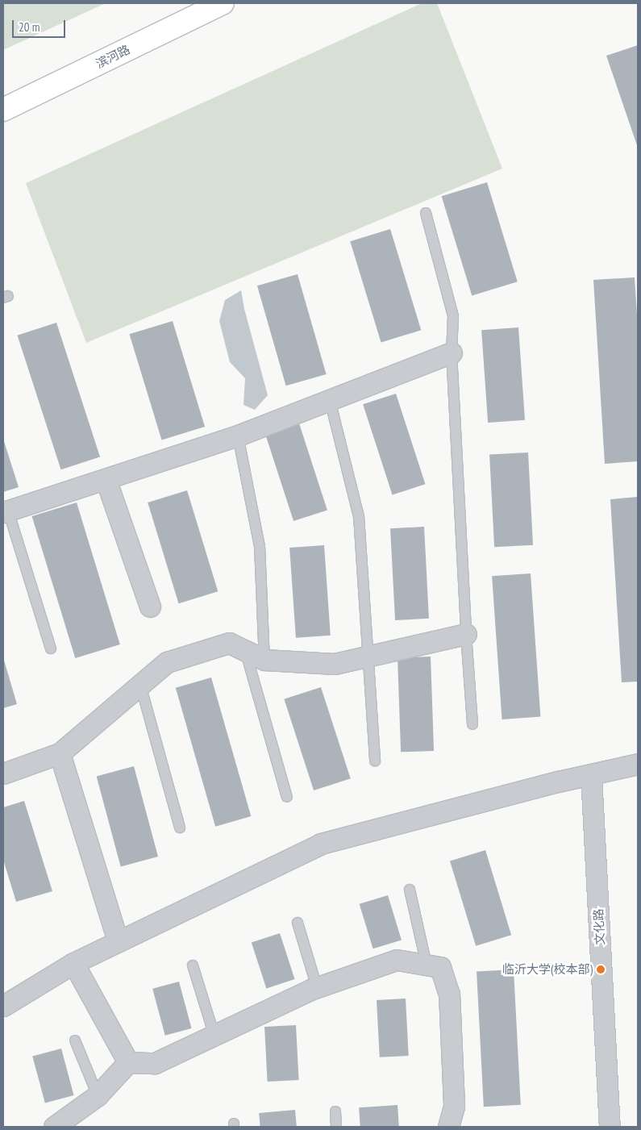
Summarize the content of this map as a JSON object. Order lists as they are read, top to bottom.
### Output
{
  "streets": {
    "main road": ["滨河路"],
    "street": ["文化路"]
  },
  "places": ["临沂大学(校本部)"],
  "scale_bar": "20 m"
}
